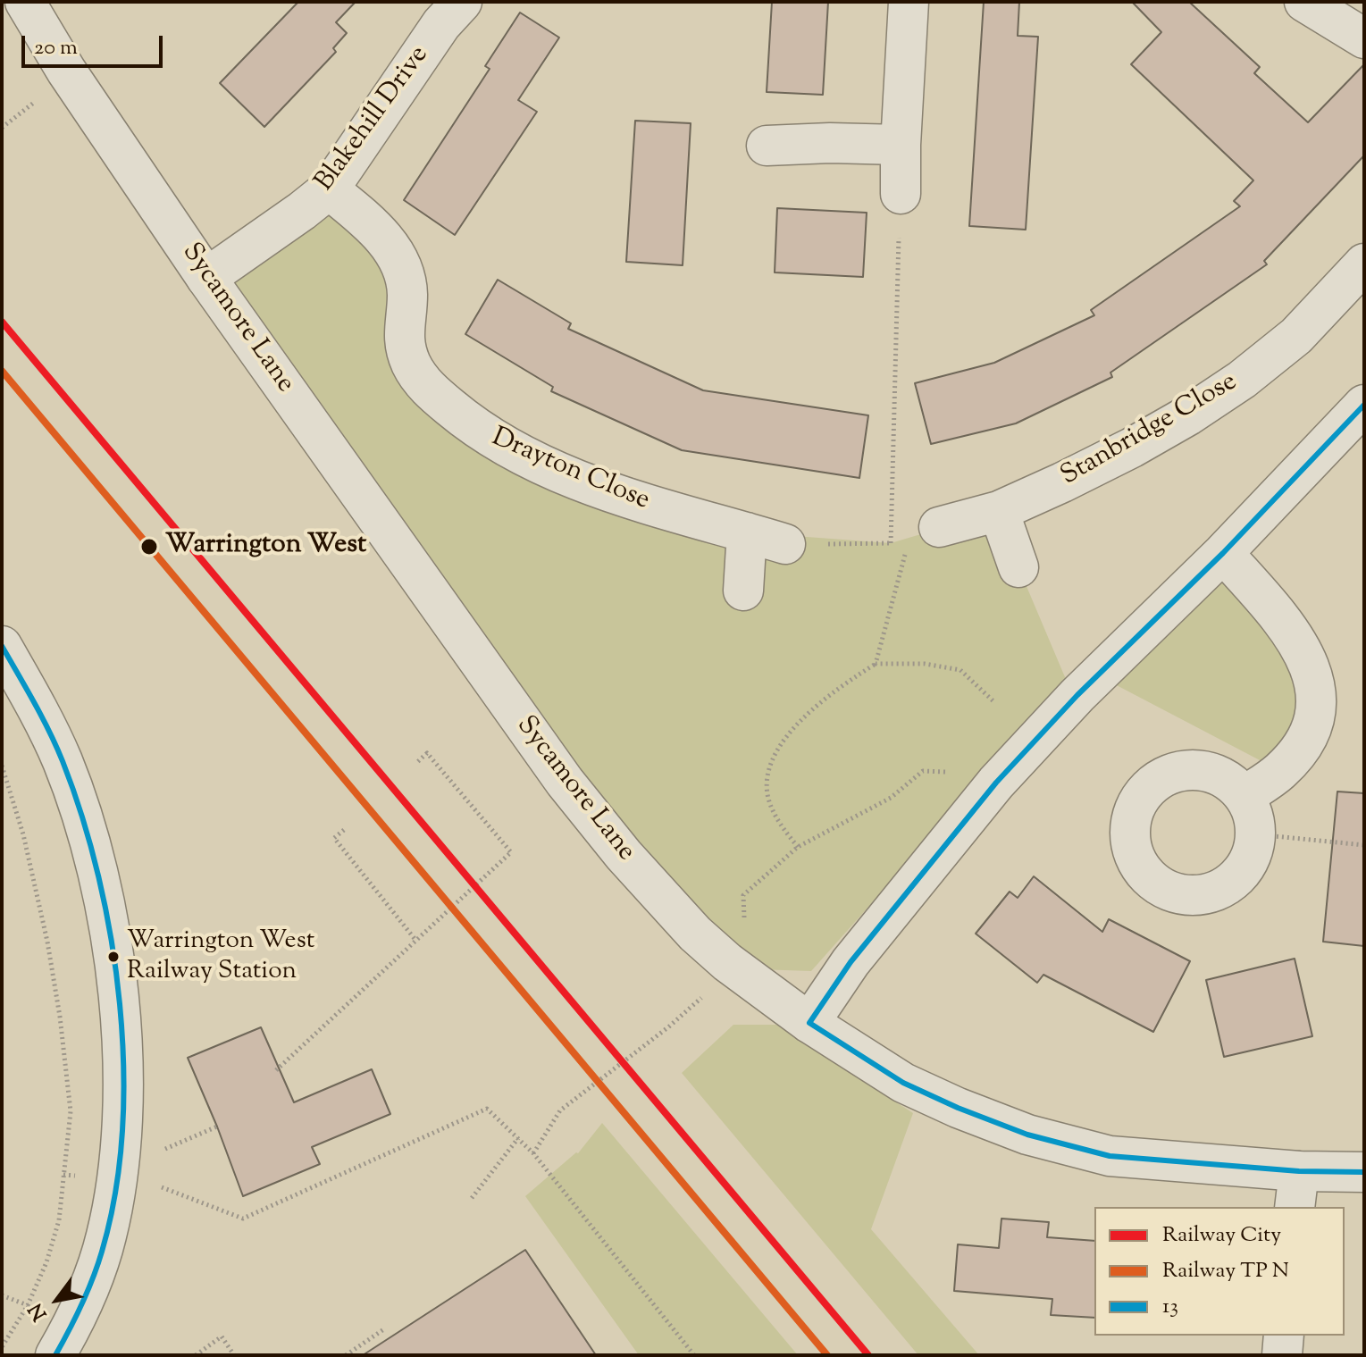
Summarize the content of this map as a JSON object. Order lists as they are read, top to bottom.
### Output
{
  "streets": {
    "street": [
      "Blakehill Drive",
      "Sycamore Lane",
      "Stanbridge Close",
      "Drayton Close"
    ]
  },
  "crossings": [
    ["Blakehill Drive", "Sycamore Lane"],
    ["Blakehill Drive", "Drayton Close"]
  ],
  "places": ["Warrington West", "Warrington West Railway Station"],
  "lines": ["rail line City", "transit line 13"],
  "legend": ["Railway City", "Railway TP N", "13"],
  "scale_bar": "20 m",
  "north": "bottom left"
}
